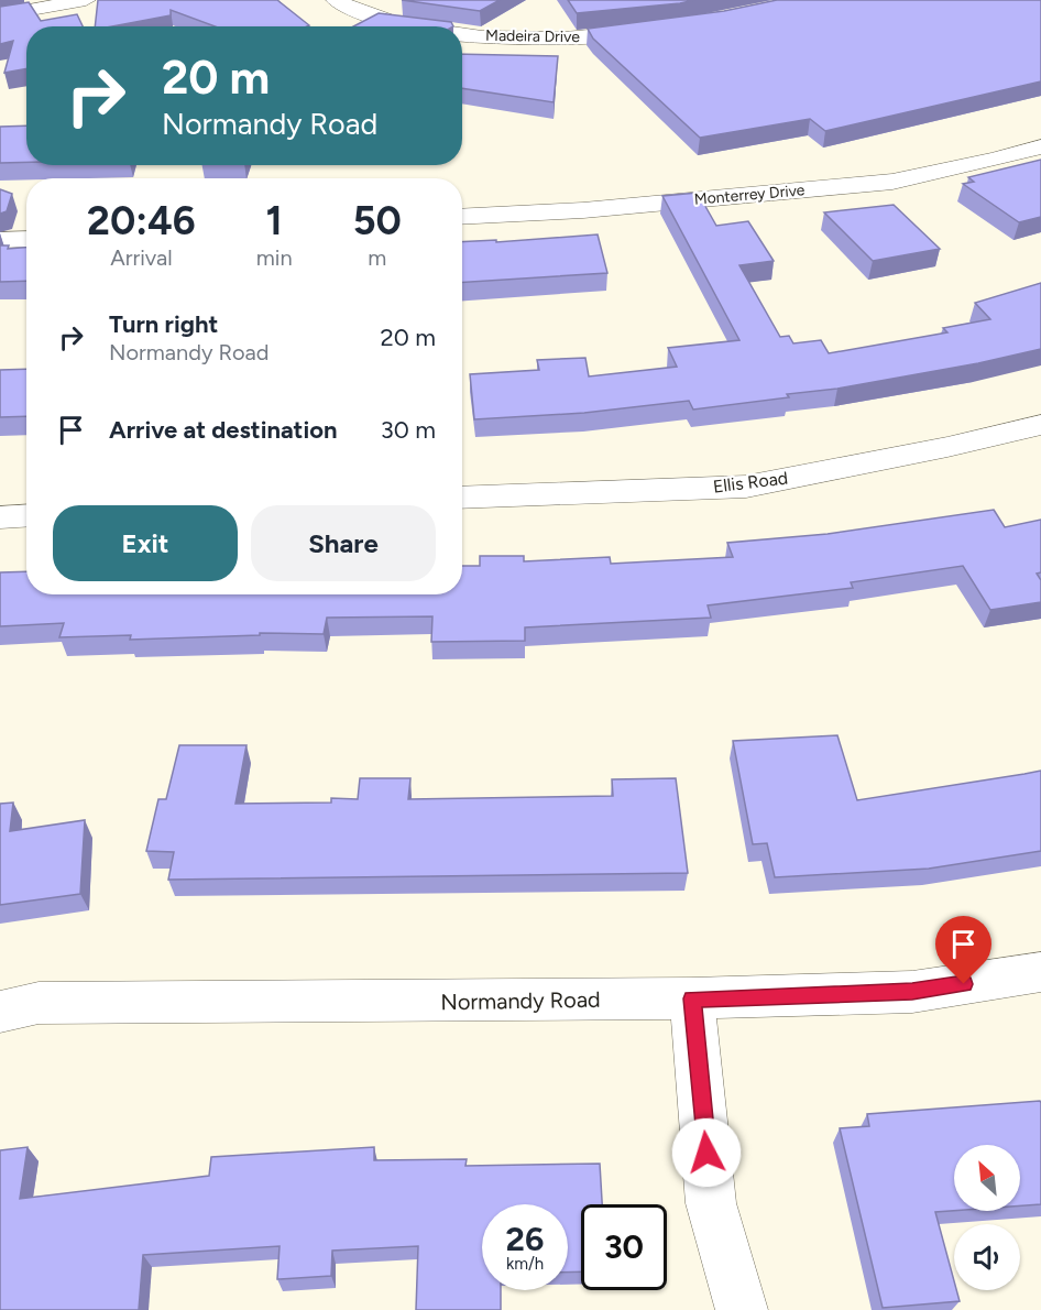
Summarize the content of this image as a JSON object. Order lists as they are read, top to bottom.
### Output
{
  "streets": {
    "street": [
      "Madeira Drive",
      "Monterrey Drive",
      "Ellis Road",
      "Normandy Road"
    ]
  },
  "north": "top left",
  "page": {
    "turn": ["20 m", "Normandy Road"],
    "eta": [
      "20:46",
      "Arrival",
      "1",
      "min",
      "50",
      "m"
    ],
    "list": [
      {
        "name": "Turn right",
        "note": "Normandy Road",
        "value": "20 m"
      },
      {
        "name": "Arrive at destination",
        "value": "30 m"
      }
    ],
    "buttons": ["Exit", "Share"],
    "speed": "26 km/h",
    "limit": "30"
  }
}
